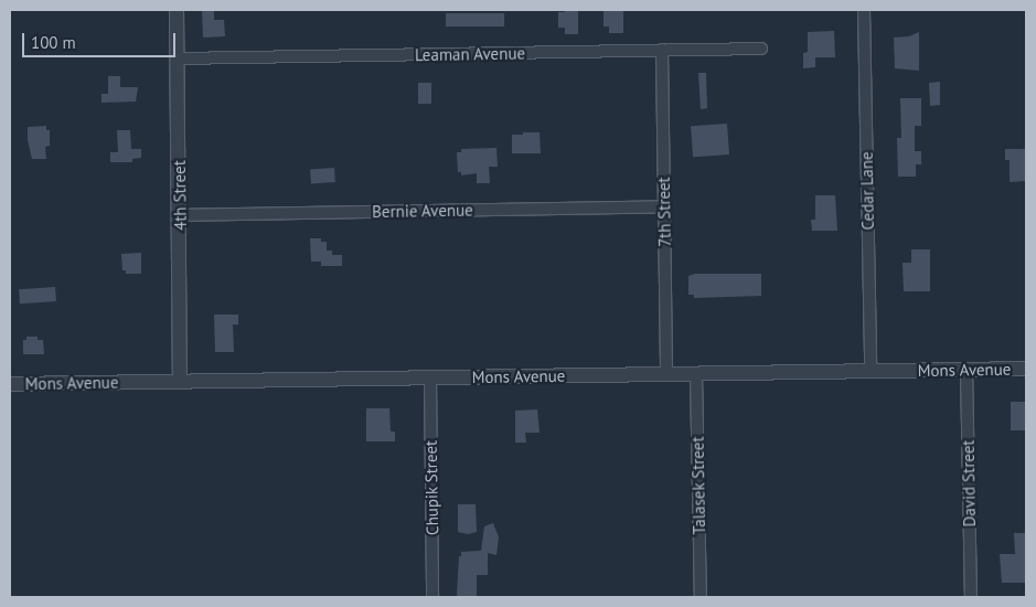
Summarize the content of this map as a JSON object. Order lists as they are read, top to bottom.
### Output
{
  "streets": {
    "street": [
      "Leaman Avenue",
      "Cedar Lane",
      "4th Street",
      "Bernie Avenue",
      "7th Street",
      "Mons Avenue",
      "David Street",
      "Talasek Street",
      "Chupik Street"
    ]
  },
  "crossings": [
    ["Leaman Avenue", "4th Street"],
    ["Leaman Avenue", "7th Street"],
    ["Cedar Lane", "Mons Avenue"],
    ["4th Street", "Bernie Avenue"],
    ["4th Street", "Mons Avenue"],
    ["Bernie Avenue", "7th Street"],
    ["7th Street", "Mons Avenue"],
    ["Mons Avenue", "David Street"],
    ["Mons Avenue", "Talasek Street"],
    ["Mons Avenue", "Chupik Street"]
  ],
  "scale_bar": "100 m"
}
